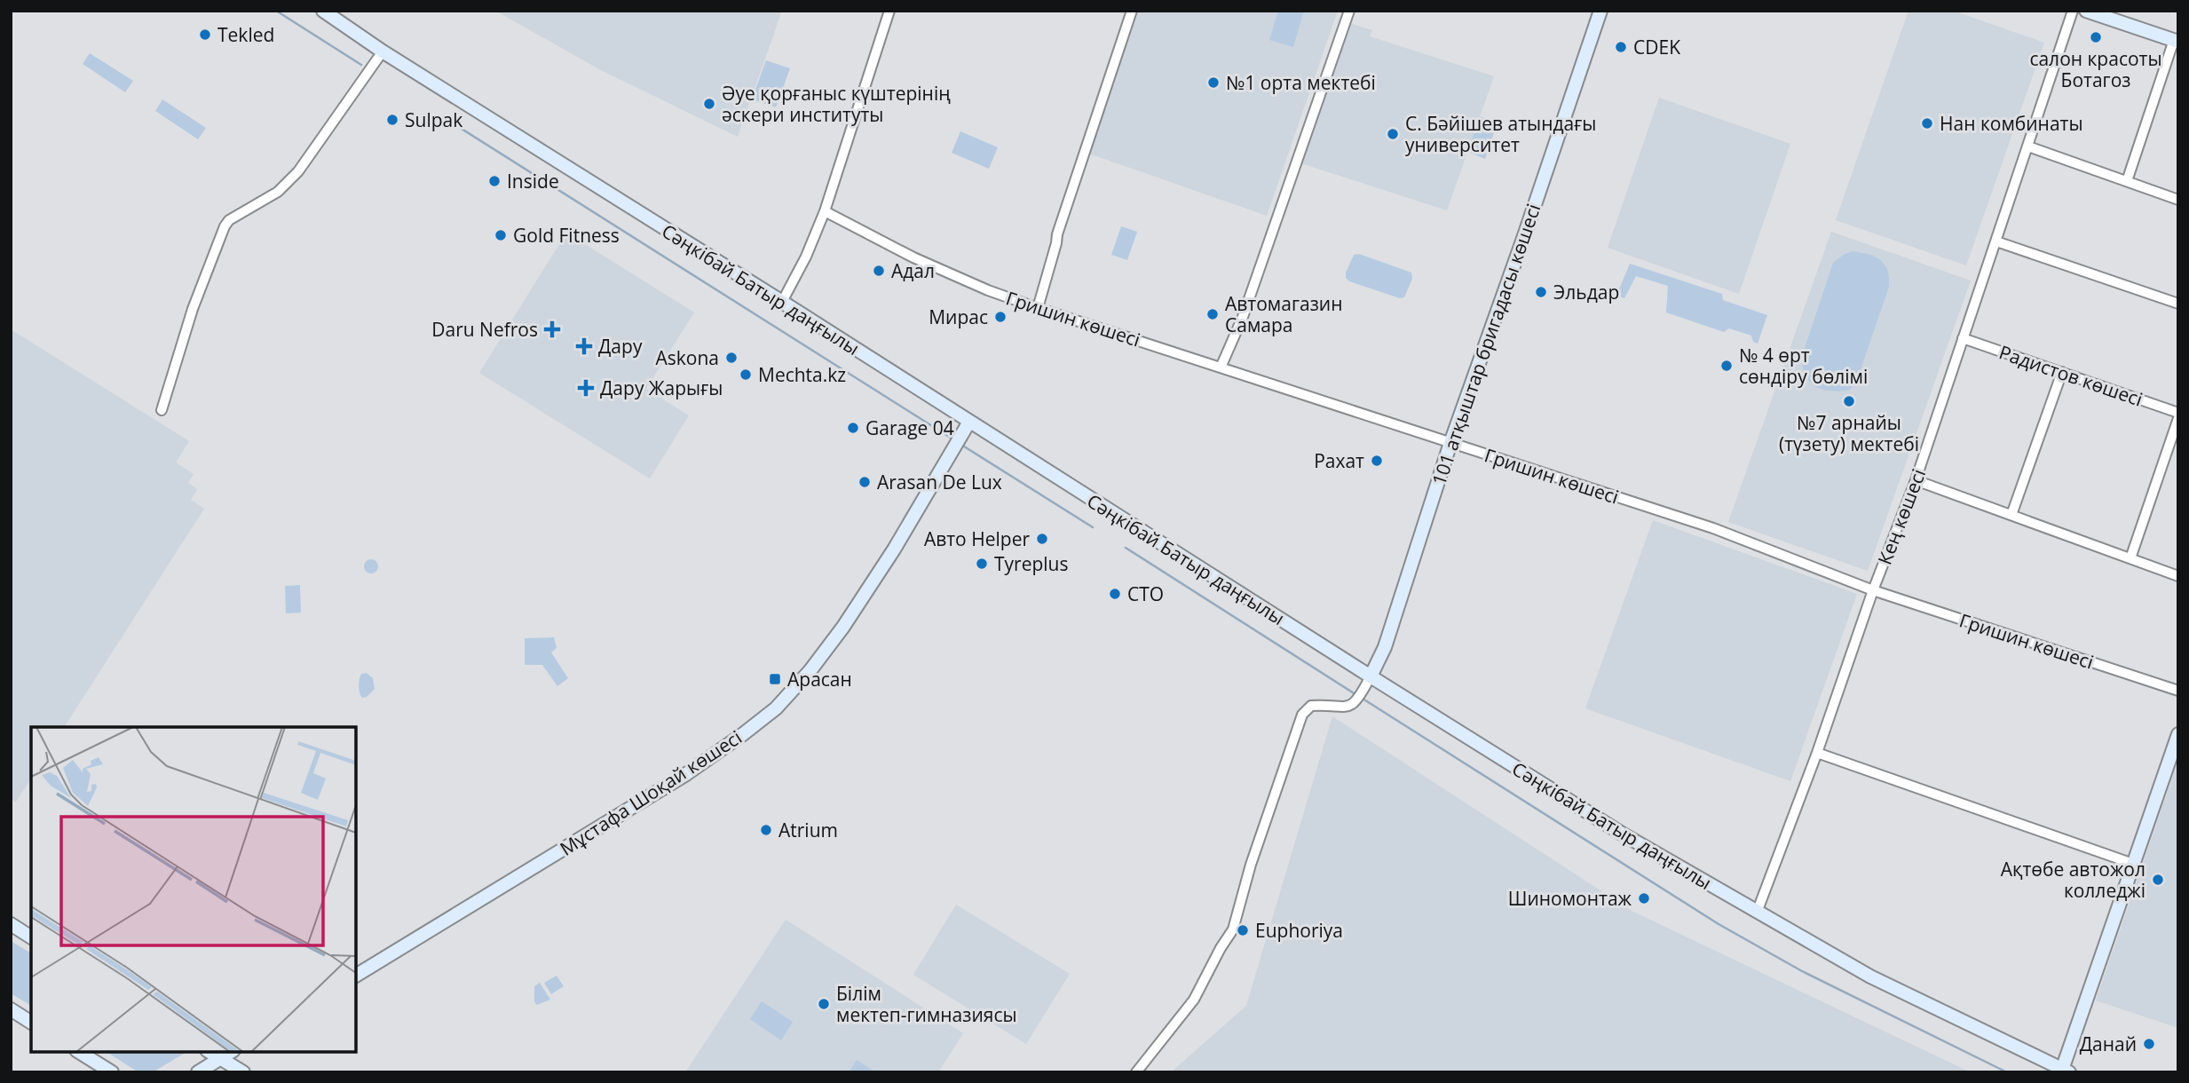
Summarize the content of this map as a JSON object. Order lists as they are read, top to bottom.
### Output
{
  "streets": {
    "street": [
      "Сәңкібай Батыр даңғылы",
      "Гришин көшесі",
      "101 атқыштар бригадасы көшесі",
      "Радистов көшесі",
      "Кең көшесі",
      "Мұстафа Шоқай көшесі"
    ]
  },
  "crossings": [
    ["Сәңкібай Батыр даңғылы", "101 атқыштар бригадасы көшесі"],
    ["Сәңкібай Батыр даңғылы", "Кең көшесі"],
    ["Сәңкібай Батыр даңғылы", "Мұстафа Шоқай көшесі"],
    ["Гришин көшесі", "101 атқыштар бригадасы көшесі"],
    ["Гришин көшесі", "Кең көшесі"],
    ["Радистов көшесі", "Кең көшесі"]
  ],
  "places": {
    "other": [
      "Тekled",
      "салон красоты Ботагоз",
      "CDEK",
      "№1 орта мектебі",
      "Әуе қорғаныс күштерінің әскери институты",
      "Sulpak",
      "Нан комбинаты",
      "С. Бәйішев атындағы университет",
      "Inside",
      "Gold Fitness",
      "Адал",
      "Эльдар",
      "Автомагазин Самара",
      "Мирас",
      "Askona",
      "№ 4 өрт сөндіру бөлімі",
      "Mechta.kz",
      "№7 арнайы (түзету) мектебі",
      "Garage 04",
      "Рахат",
      "Arasan De Lux",
      "Авто Helper",
      "Tyreplus",
      "СТО",
      "Atrium",
      "Ақтөбе автожол колледжі",
      "Шиномонтаж",
      "Euphoriya",
      "Білім мектеп-гимназиясы",
      "Данай"
    ],
    "health": ["Daru Nefros", "Дару", "Дару Жарығы"],
    "transit": ["Арасан"]
  }
}
